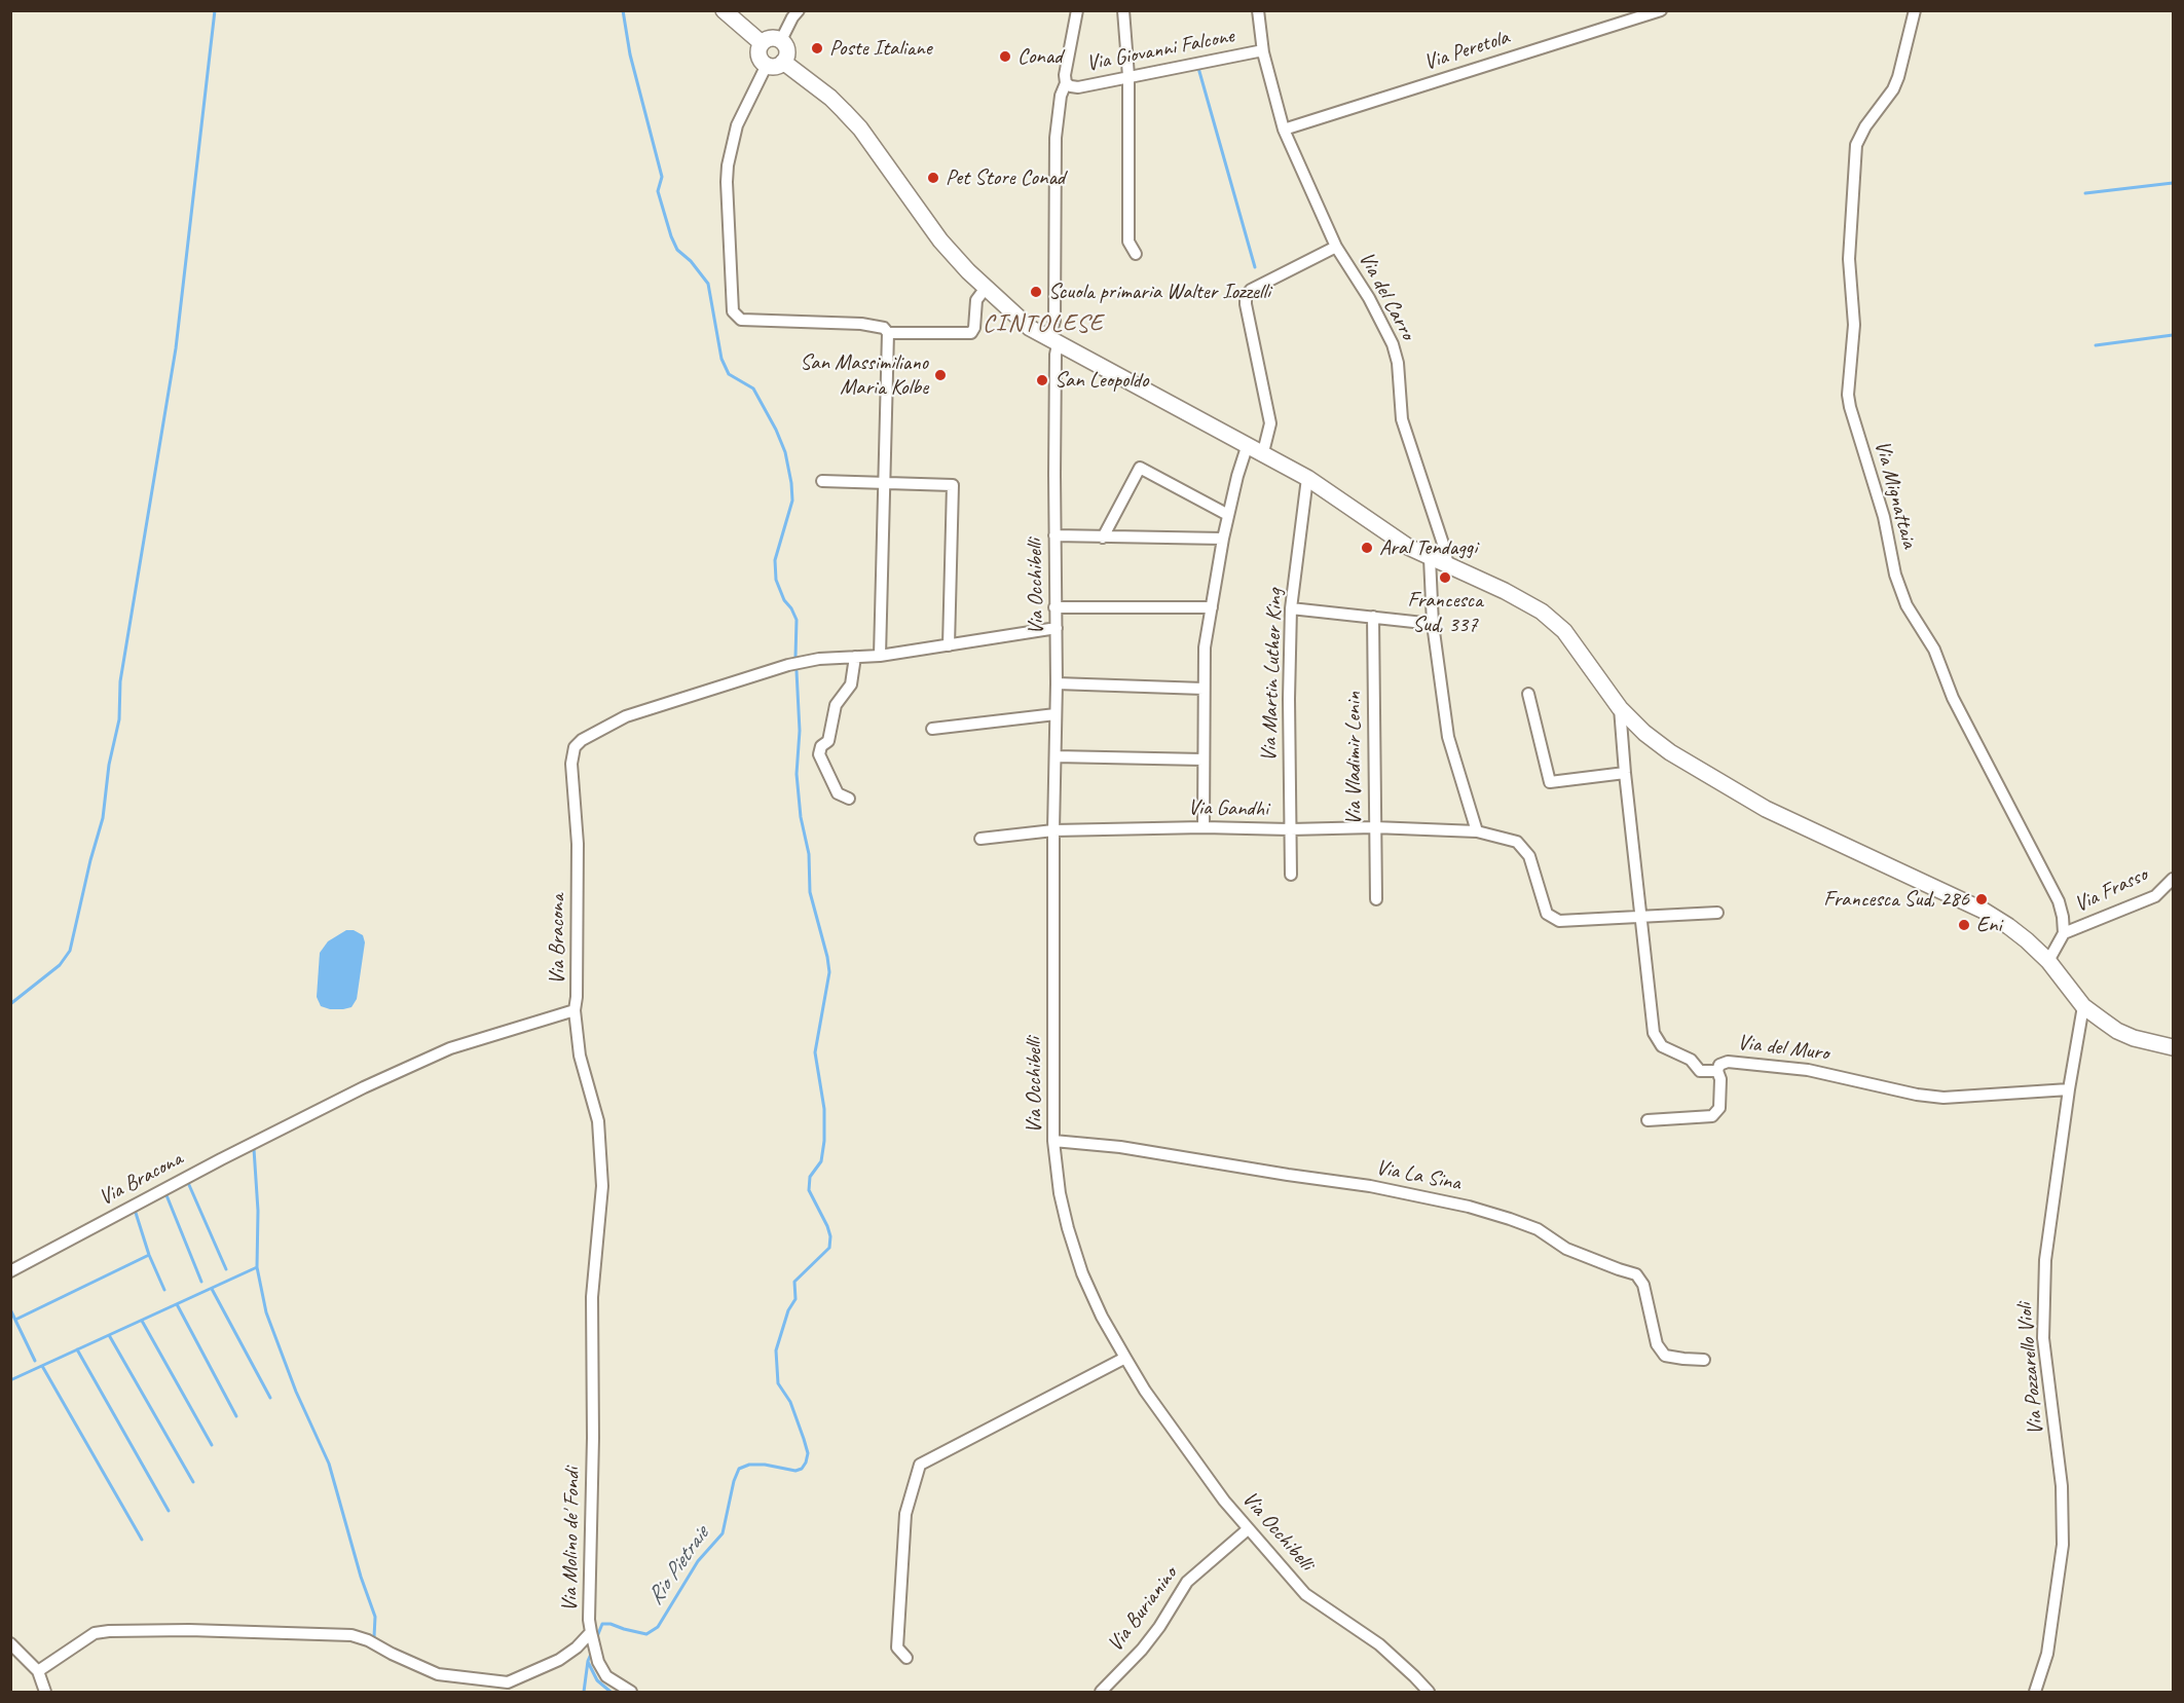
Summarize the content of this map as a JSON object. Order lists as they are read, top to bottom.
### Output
{
  "streets": {
    "street": [
      "Via Giovanni Falcone",
      "Via Peretola",
      "Via del Carro",
      "Via Mignattaia",
      "Via Occhibelli",
      "Via Martin Luther King",
      "Via Vladimir Lenin",
      "Via Gandhi",
      "Via Frasso",
      "Via Bracona",
      "Via del Muro",
      "Via La Sina",
      "Via Pozzarello Violi",
      "Via Molino de' Fondi",
      "Via Burianino"
    ]
  },
  "crossings": [
    ["Via Giovanni Falcone", "Via del Carro"],
    ["Via Giovanni Falcone", "Via Occhibelli"],
    ["Via Peretola", "Via del Carro"],
    ["Via Mignattaia", "Via Frasso"],
    ["Via Occhibelli", "Via Gandhi"],
    ["Via Occhibelli", "Via Bracona"],
    ["Via Occhibelli", "Via La Sina"],
    ["Via Occhibelli", "Via Burianino"],
    ["Via Martin Luther King", "Via Gandhi"],
    ["Via Vladimir Lenin", "Via Gandhi"],
    ["Via Gandhi", "Via del Muro"],
    ["Via Bracona", "Via Molino de' Fondi"],
    ["Via del Muro", "Via Pozzarello Violi"]
  ],
  "districts": ["CINTOLESE"],
  "water": ["Rio Pietraie"],
  "places": [
    "Poste Italiane",
    "Conad",
    "Pet Store Conad",
    "Scuola primaria Walter Iozzelli",
    "San Massimiliano Maria Kolbe",
    "San Leopoldo",
    "Aral Tendaggi",
    "Francesca Sud, 337",
    "Francesca Sud, 286",
    "Eni"
  ]
}
